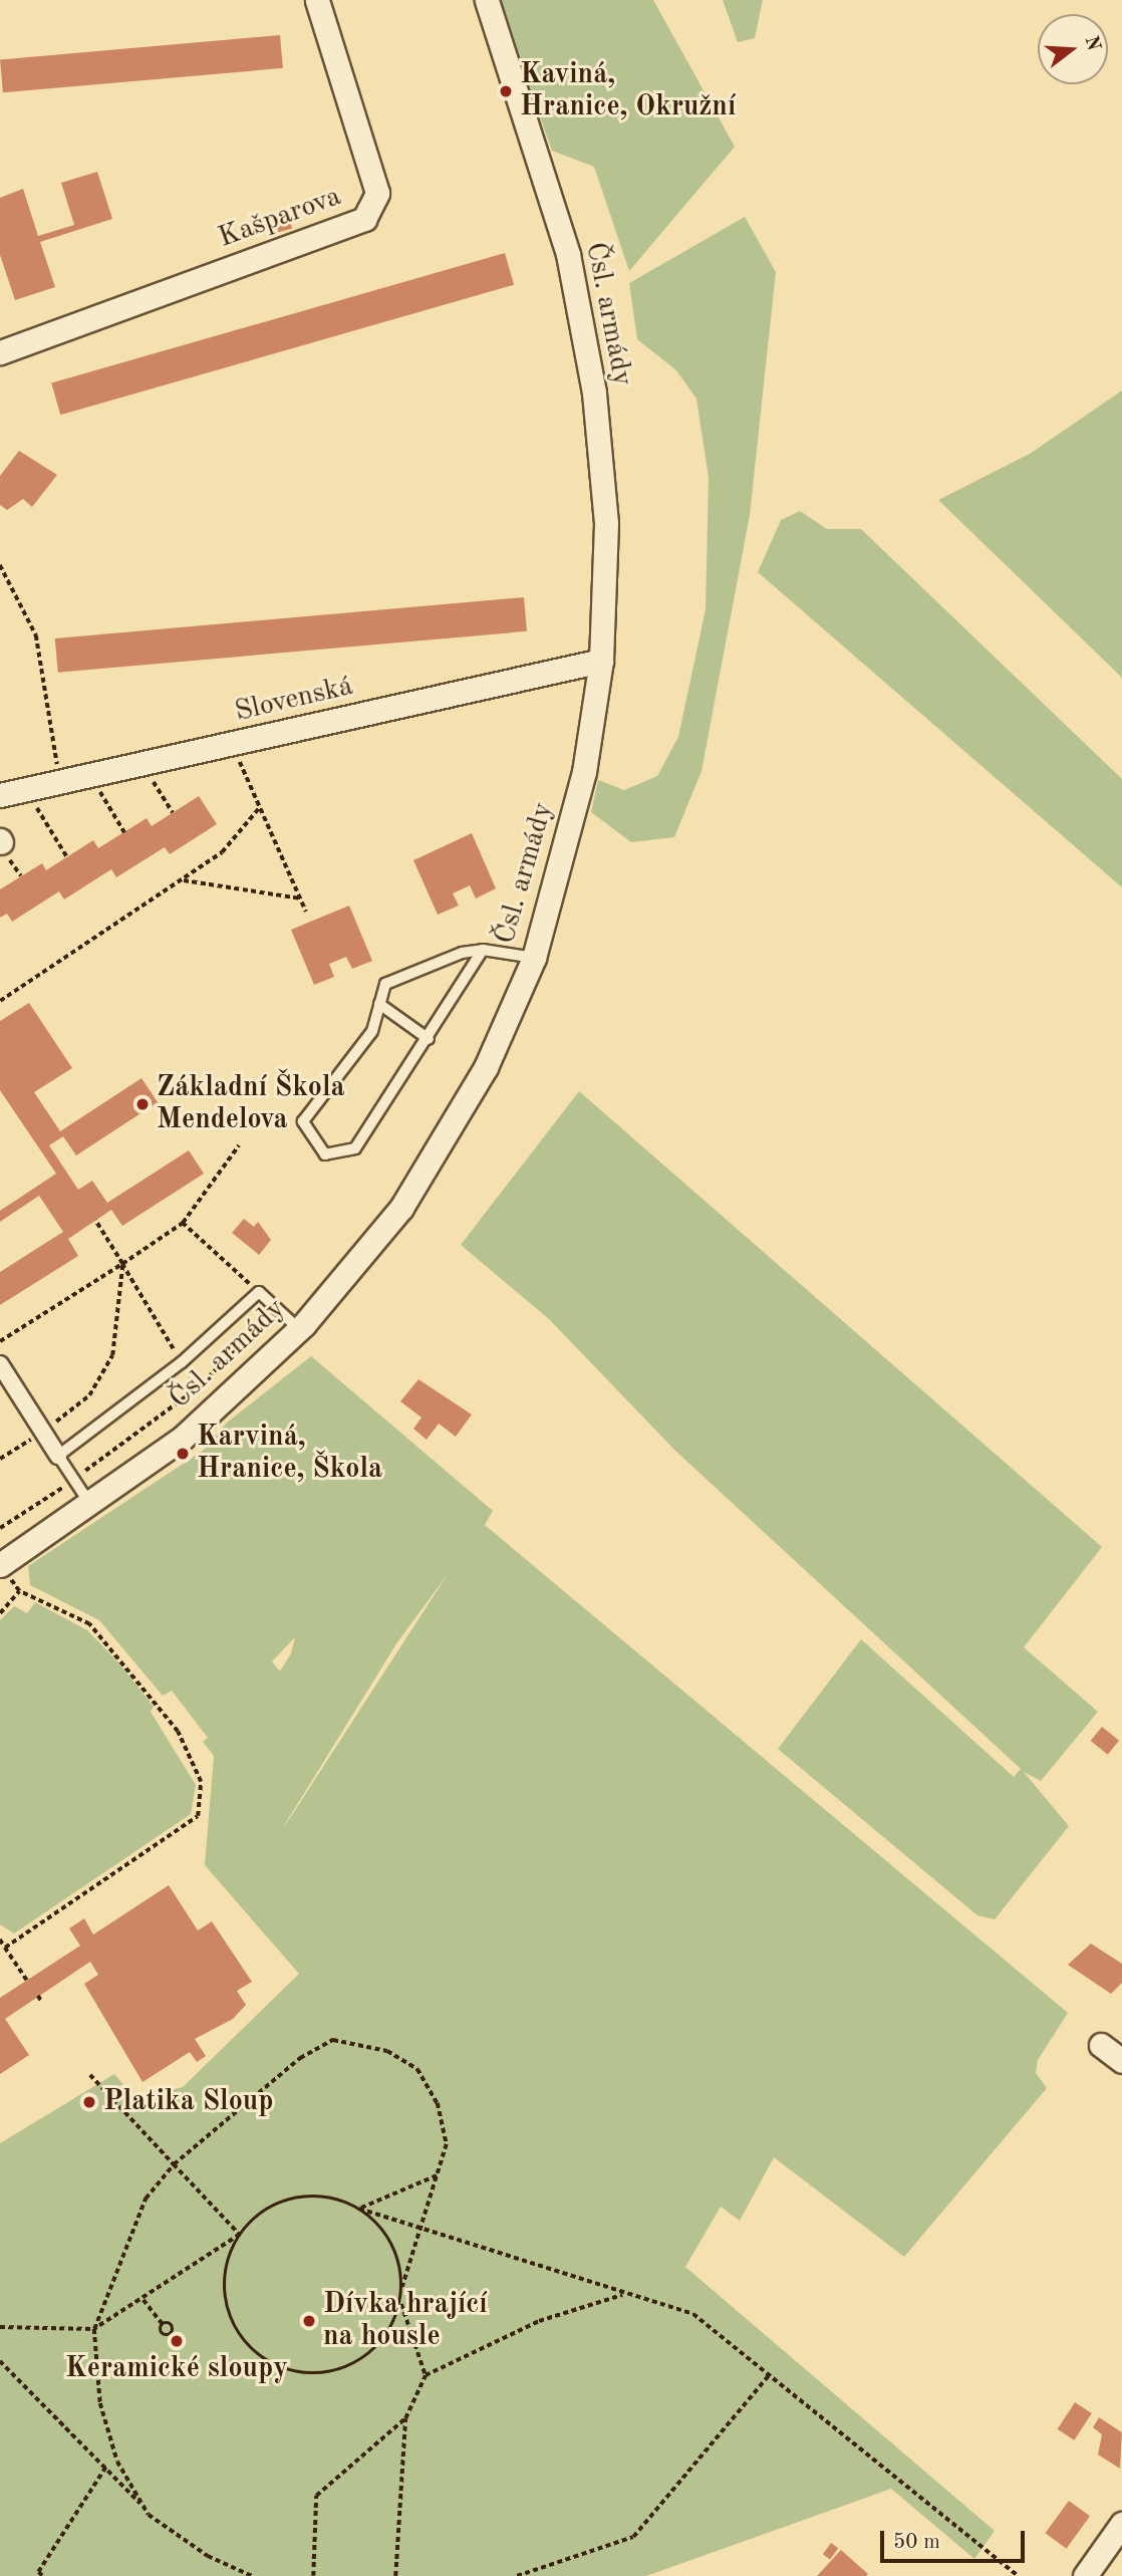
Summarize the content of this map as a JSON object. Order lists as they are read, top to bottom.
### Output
{
  "streets": {
    "street": ["Kašparova", "Čsl. armády", "Slovenská"]
  },
  "crossings": [
    ["Čsl. armády", "Slovenská"]
  ],
  "places": [
    "Kaviná, Hranice, Okružní",
    "Základní Škola Mendelova",
    "Karviná, Hranice, Škola",
    "Platika Sloup",
    "Dívka hrající na housle",
    "Keramické sloupy"
  ],
  "scale_bar": "50 m",
  "north": "right"
}
